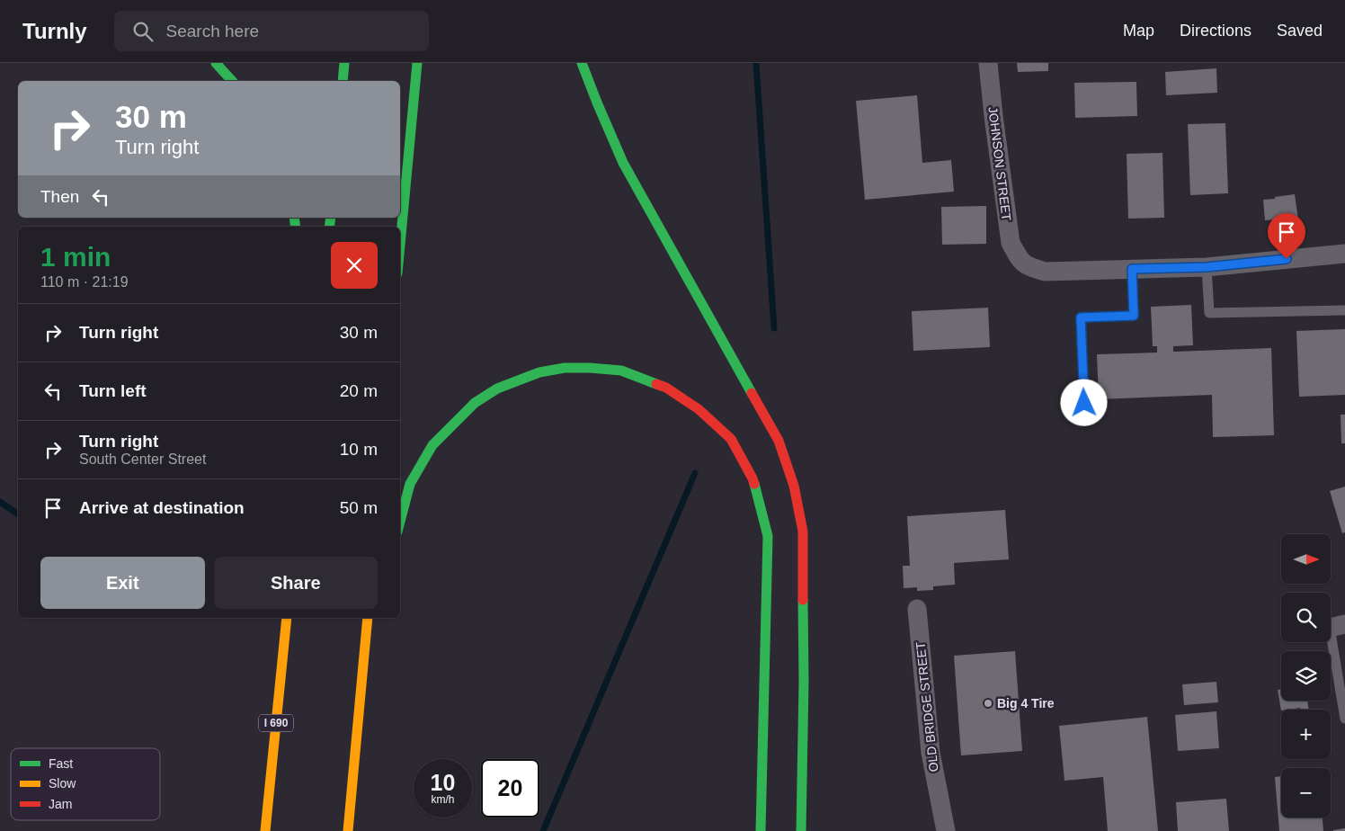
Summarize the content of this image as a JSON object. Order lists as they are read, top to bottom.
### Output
{
  "streets": {
    "highway": ["I 690"],
    "street": ["JOHNSON STREET", "OLD BRIDGE STREET"]
  },
  "places": ["Big 4 Tire"],
  "legend": ["Fast", "Slow", "Jam"],
  "north": "right",
  "page": {
    "header": "Turnly",
    "search": "Search here",
    "nav": ["Map", "Directions", "Saved"],
    "turn": ["30 m", "Turn right"],
    "then": "Then",
    "heading": ["1 min", "110 m · 21:19"],
    "list": [
      {
        "name": "Turn right",
        "value": "30 m"
      },
      {
        "name": "Turn left",
        "value": "20 m"
      },
      {
        "name": "Turn right",
        "note": "South Center Street",
        "value": "10 m"
      },
      {
        "name": "Arrive at destination",
        "value": "50 m"
      }
    ],
    "map_buttons": ["+", "−"],
    "buttons": ["Exit", "Share"],
    "speed": "10 km/h",
    "limit": "20"
  }
}
